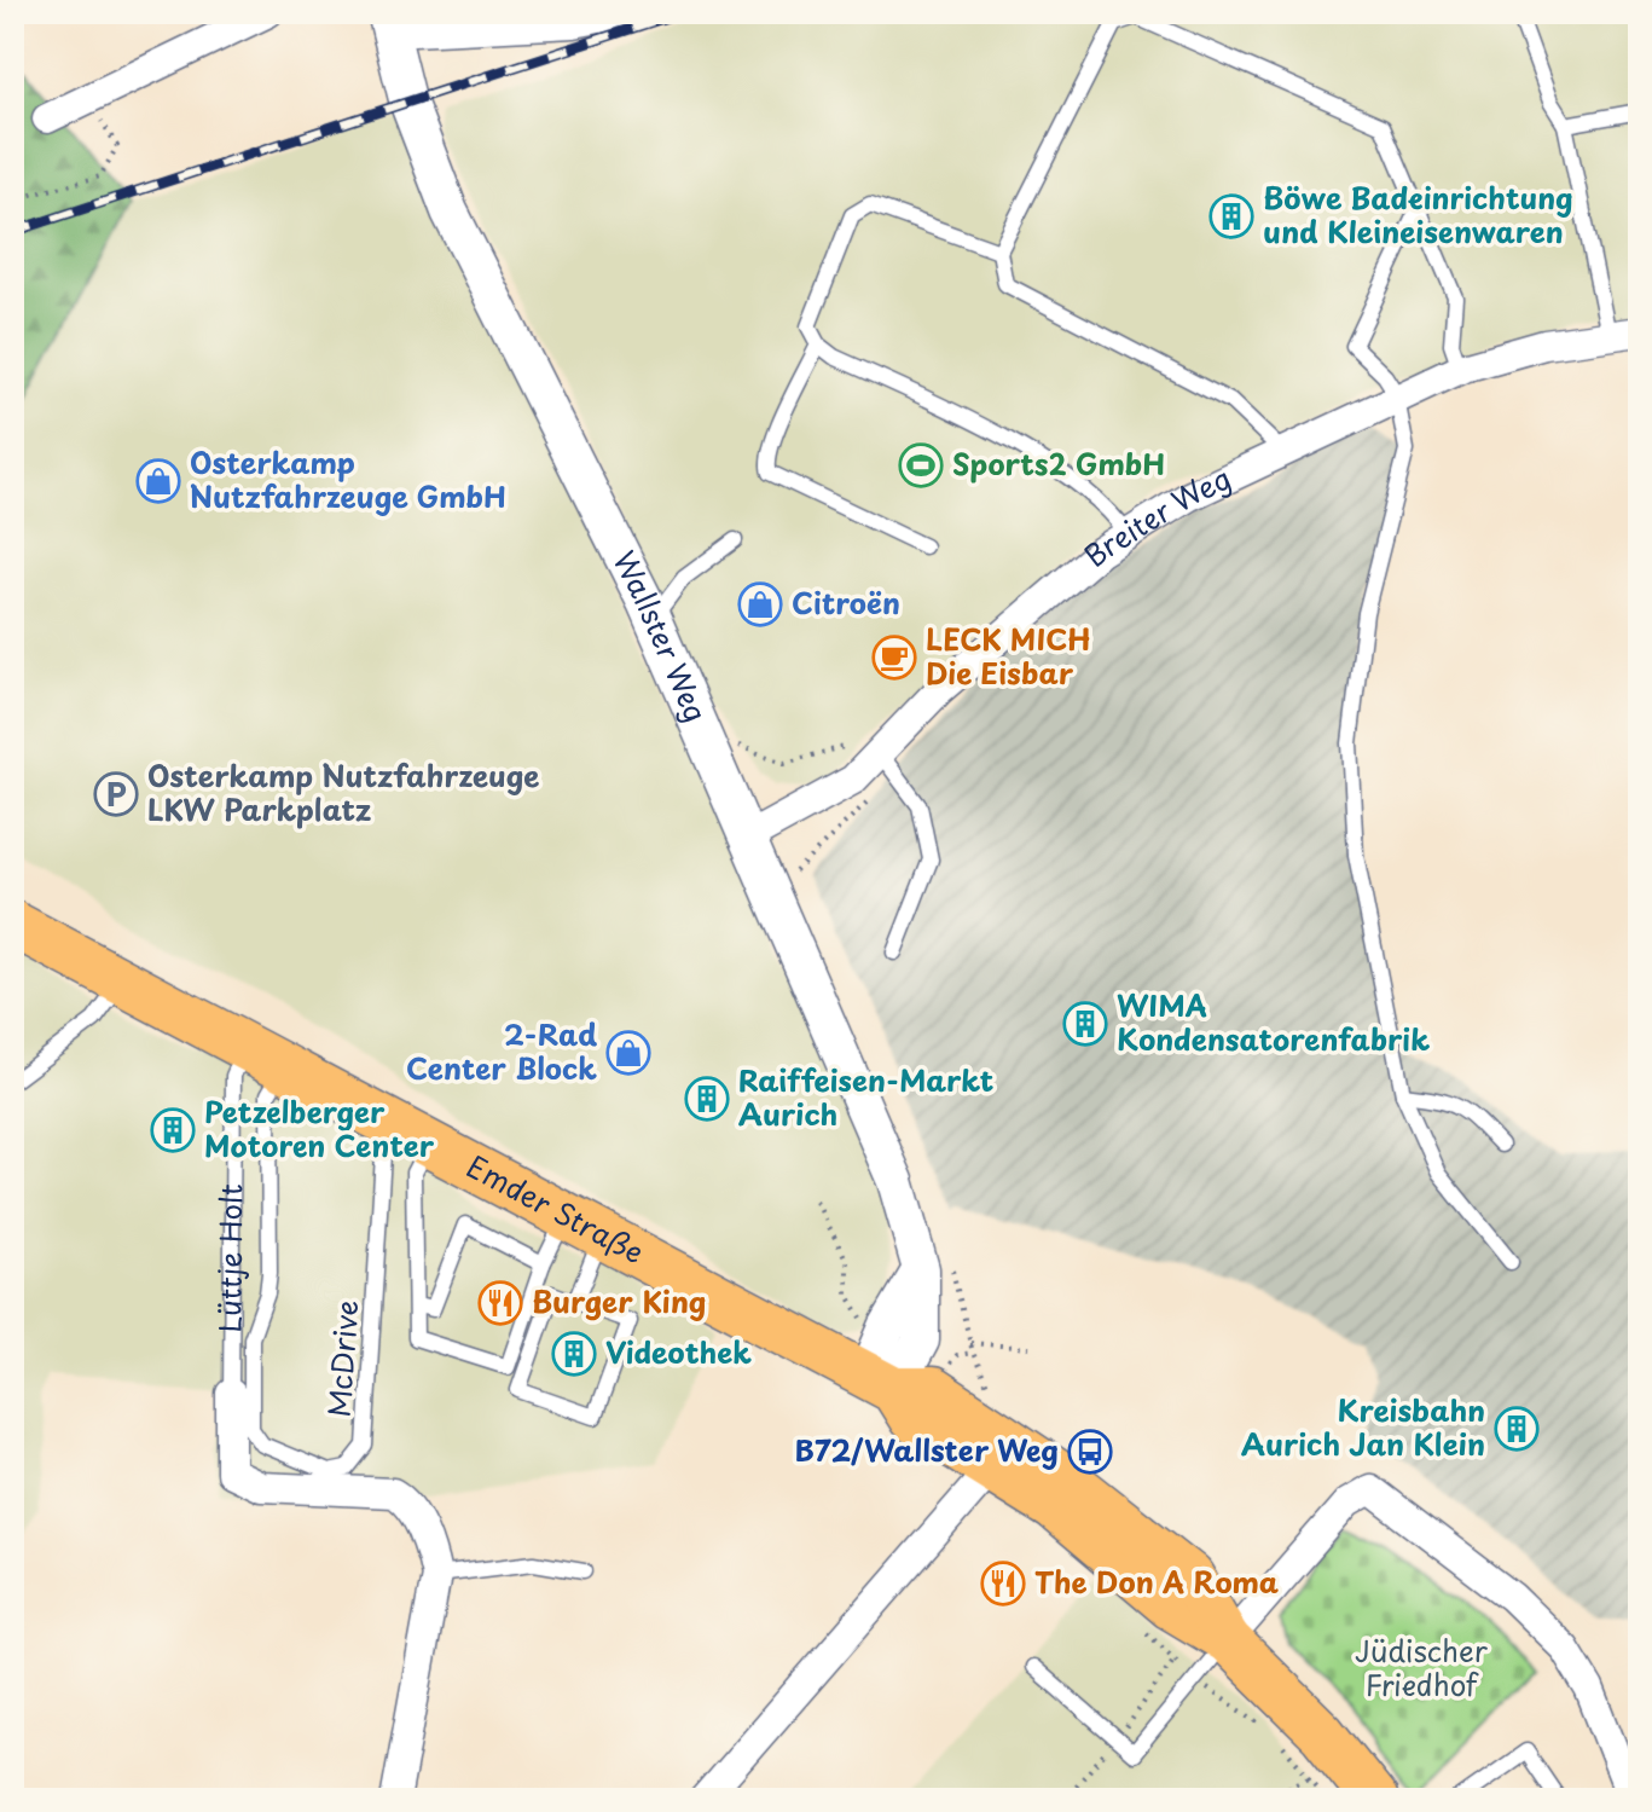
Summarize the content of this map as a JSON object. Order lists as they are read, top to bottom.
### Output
{
  "streets": {
    "main road": ["Emder Straße"],
    "street": ["Breiter Weg", "Wallster Weg", "Lüttje Holt"],
    "lane": ["McDrive"]
  },
  "crossings": [
    ["Breiter Weg", "Wallster Weg"],
    ["Wallster Weg", "Emder Straße"],
    ["Emder Straße", "Lüttje Holt"],
    ["Emder Straße", "McDrive"],
    ["Lüttje Holt", "McDrive"]
  ],
  "parks": ["Jüdischer Friedhof"],
  "places": {
    "building": [
      "Böwe Badeinrichtung und Kleineisenwaren",
      "WIMA Kondensatorenfabrik",
      "Raiffeisen-Markt Aurich",
      "Petzelberger Motoren Center",
      "Videothek",
      "Kreisbahn Aurich Jan Klein"
    ],
    "sports": ["Sports2 GmbH"],
    "shop": ["Osterkamp Nutzfahrzeuge GmbH", "Citroën", "2-Rad Center Block"],
    "cafe": ["LECK MICH Die Eisbar"],
    "parking": ["Osterkamp Nutzfahrzeuge LKW Parkplatz"],
    "restaurant": ["Burger King", "The Don A Roma"],
    "bus stop": ["B72/Wallster Weg"]
  }
}
